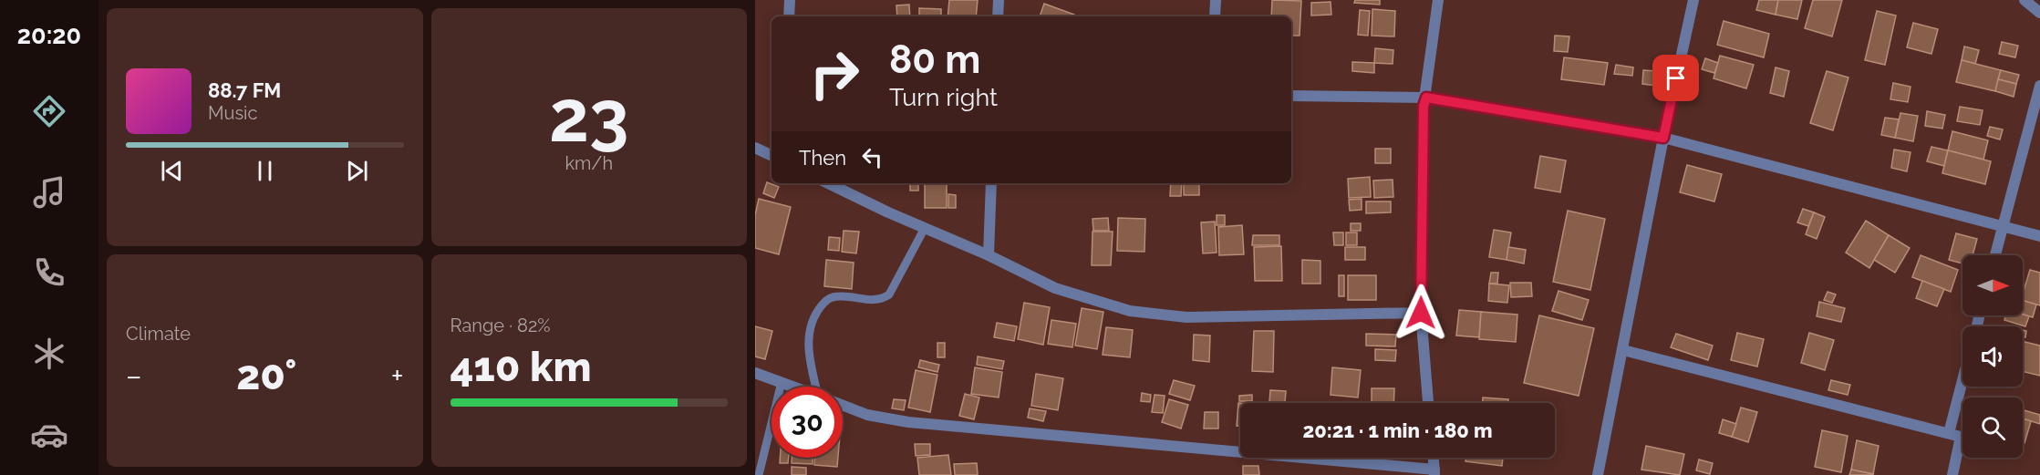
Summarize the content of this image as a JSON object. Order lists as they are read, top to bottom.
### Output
{
  "north": "right",
  "page": {
    "tabs": "20:20",
    "tile": [
      ["23", "km/h"],
      "Climate",
      ["Range · 82%", "410 km"]
    ],
    "turn": ["80 m", "Turn right"],
    "song": ["88.7 FM", "Music"],
    "then": "Then",
    "heat": ["−", "20°", "+"],
    "limit": "30",
    "trip": "20:21 · 1 min · 180 m"
  }
}
